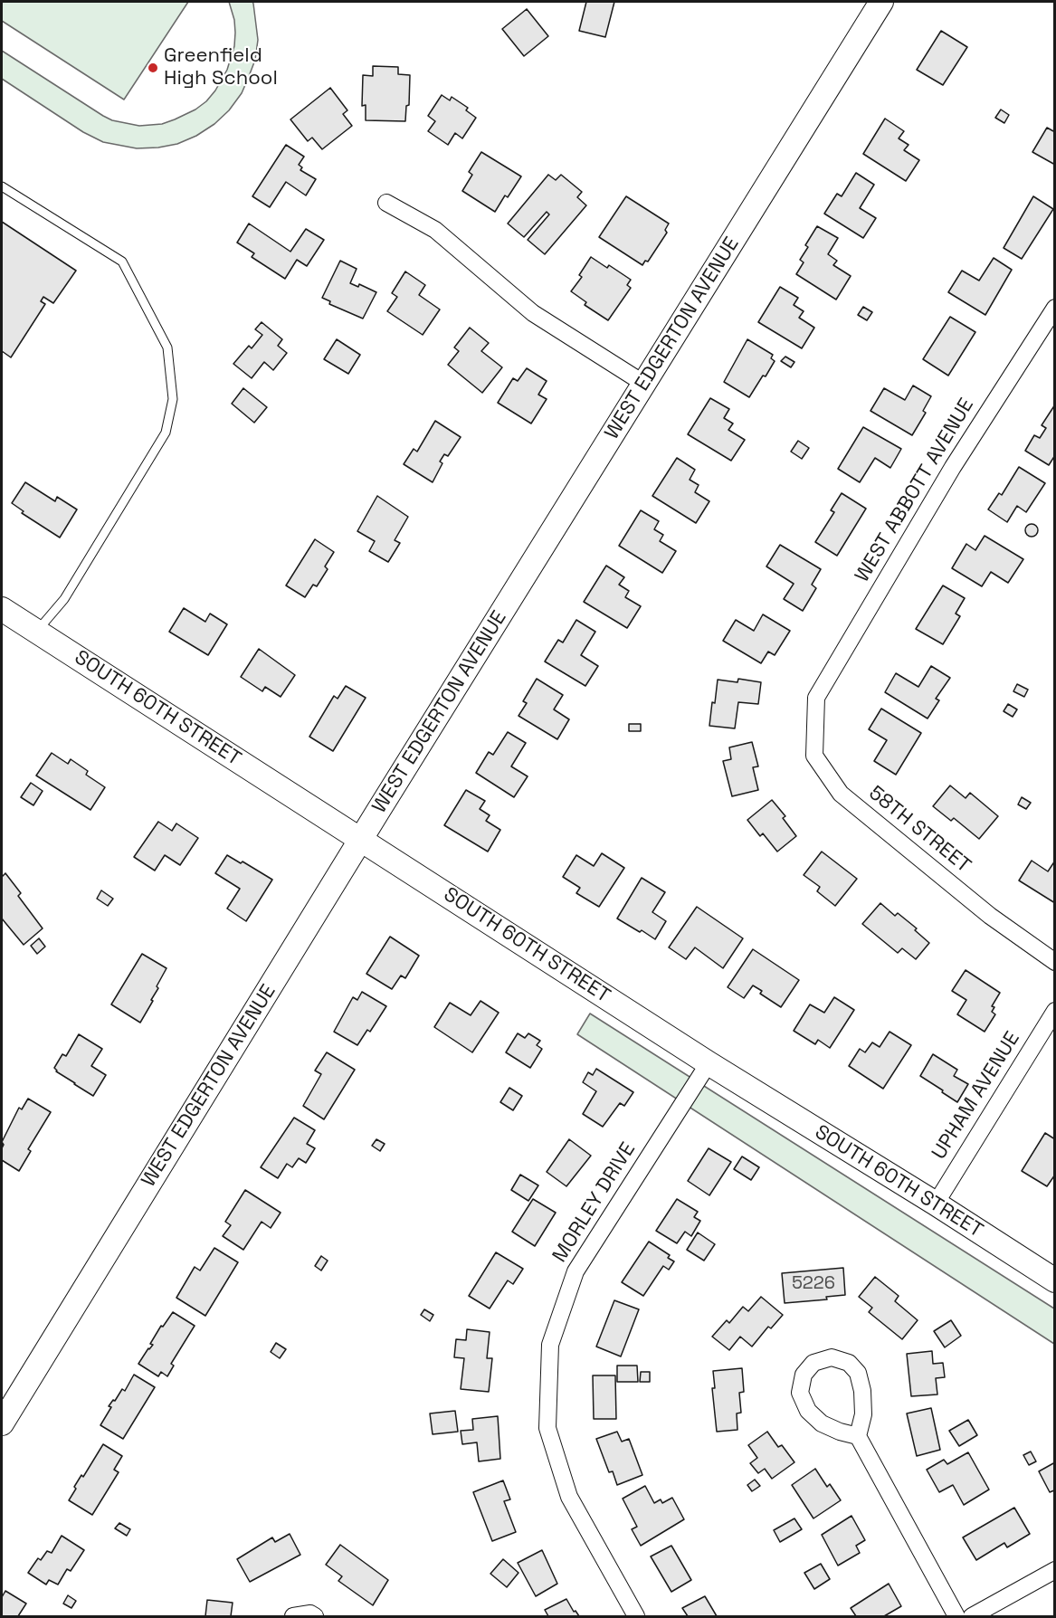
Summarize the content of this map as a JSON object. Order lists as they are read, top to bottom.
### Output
{
  "streets": {
    "street": [
      "WEST EDGERTON AVENUE",
      "WEST ABBOTT AVENUE",
      "SOUTH 60TH STREET",
      "58TH STREET",
      "UPHAM AVENUE",
      "MORLEY DRIVE"
    ]
  },
  "crossings": [
    ["WEST EDGERTON AVENUE", "SOUTH 60TH STREET"],
    ["WEST ABBOTT AVENUE", "58TH STREET"],
    ["SOUTH 60TH STREET", "UPHAM AVENUE"],
    ["SOUTH 60TH STREET", "MORLEY DRIVE"]
  ],
  "places": ["Greenfield High School"],
  "house_numbers": ["5226"]
}
